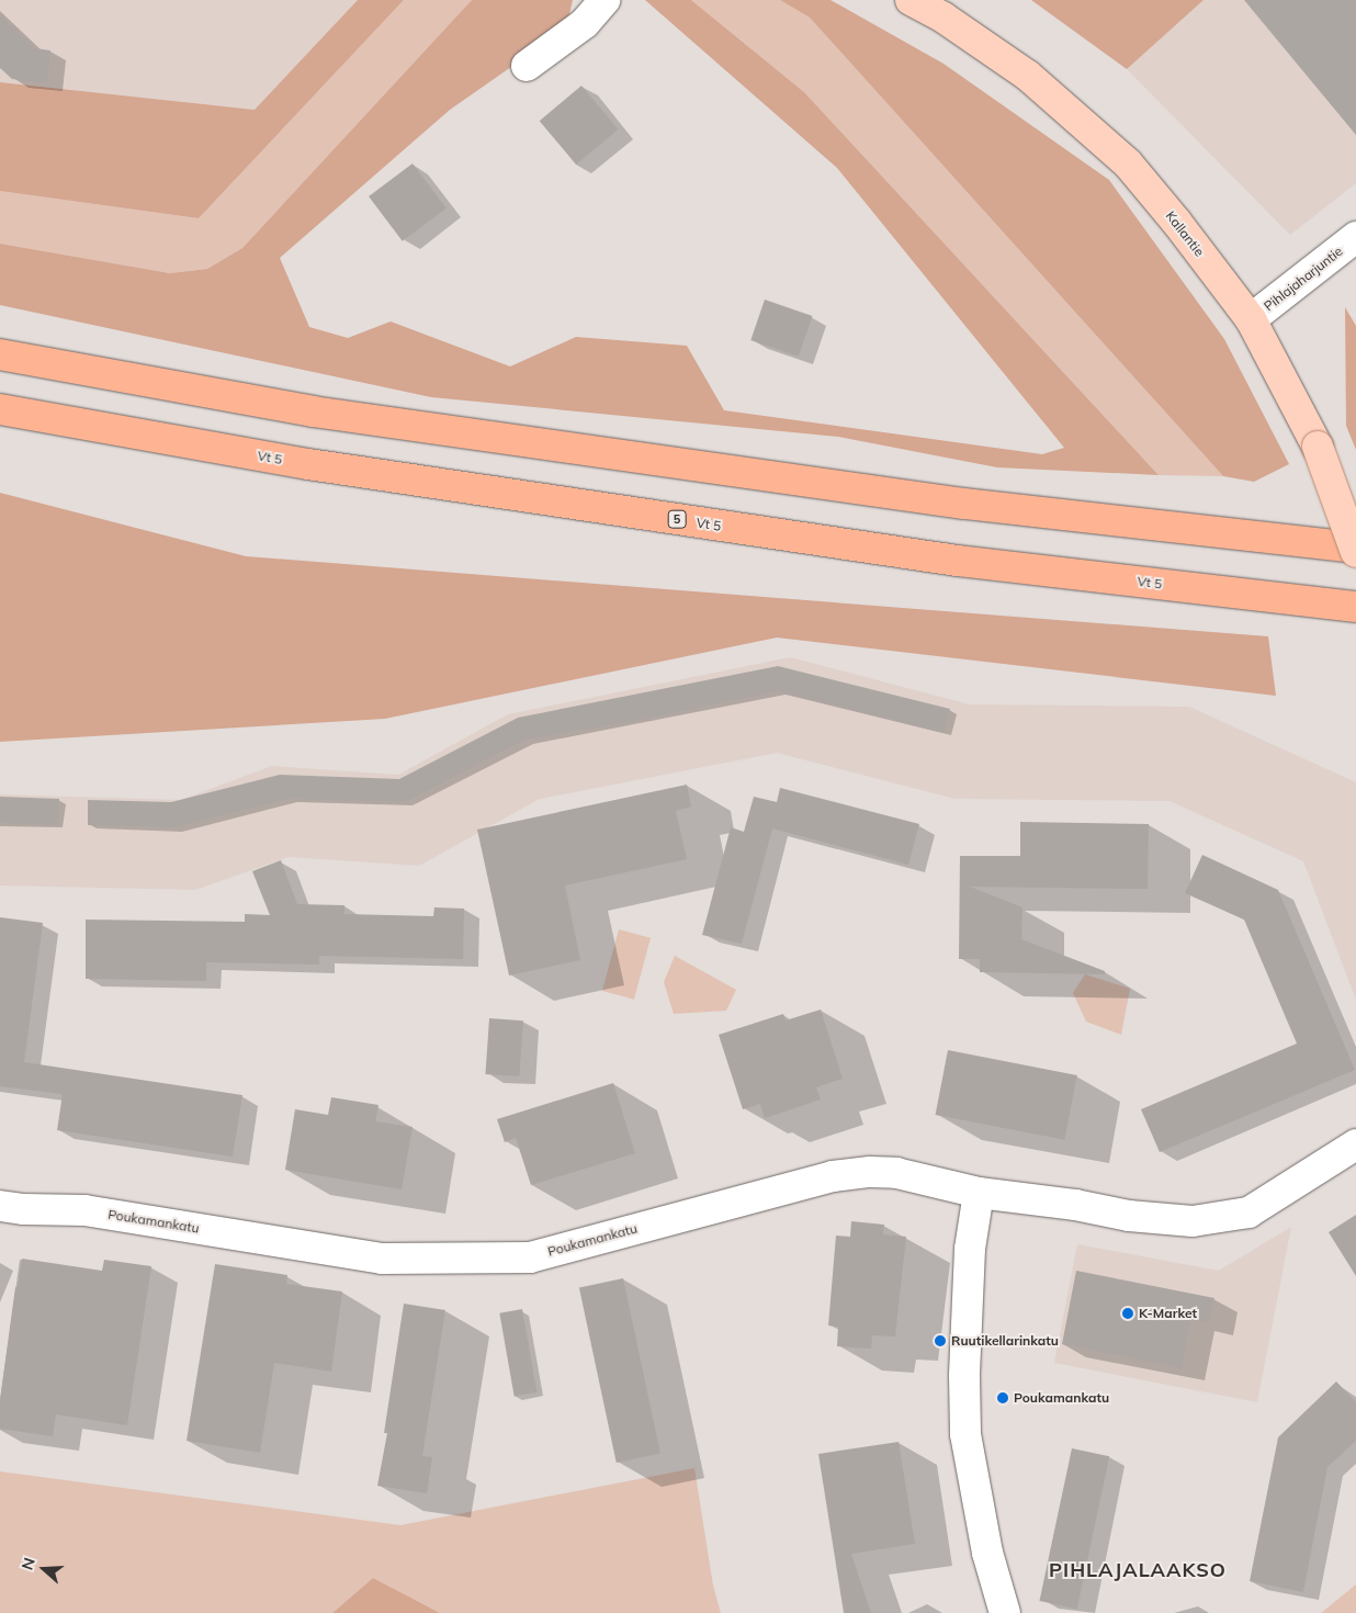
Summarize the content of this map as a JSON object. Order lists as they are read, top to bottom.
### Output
{
  "streets": {
    "highway": ["Vt 5", "5"],
    "main road": ["Kallantie"],
    "street": ["Pihlajaharjuntie", "Poukamankatu"]
  },
  "crossings": [
    ["Kallantie", "Pihlajaharjuntie"]
  ],
  "districts": ["PIHLAJALAAKSO"],
  "places": ["K-Market", "Ruutikellarinkatu", "Poukamankatu"],
  "north": "left"
}
